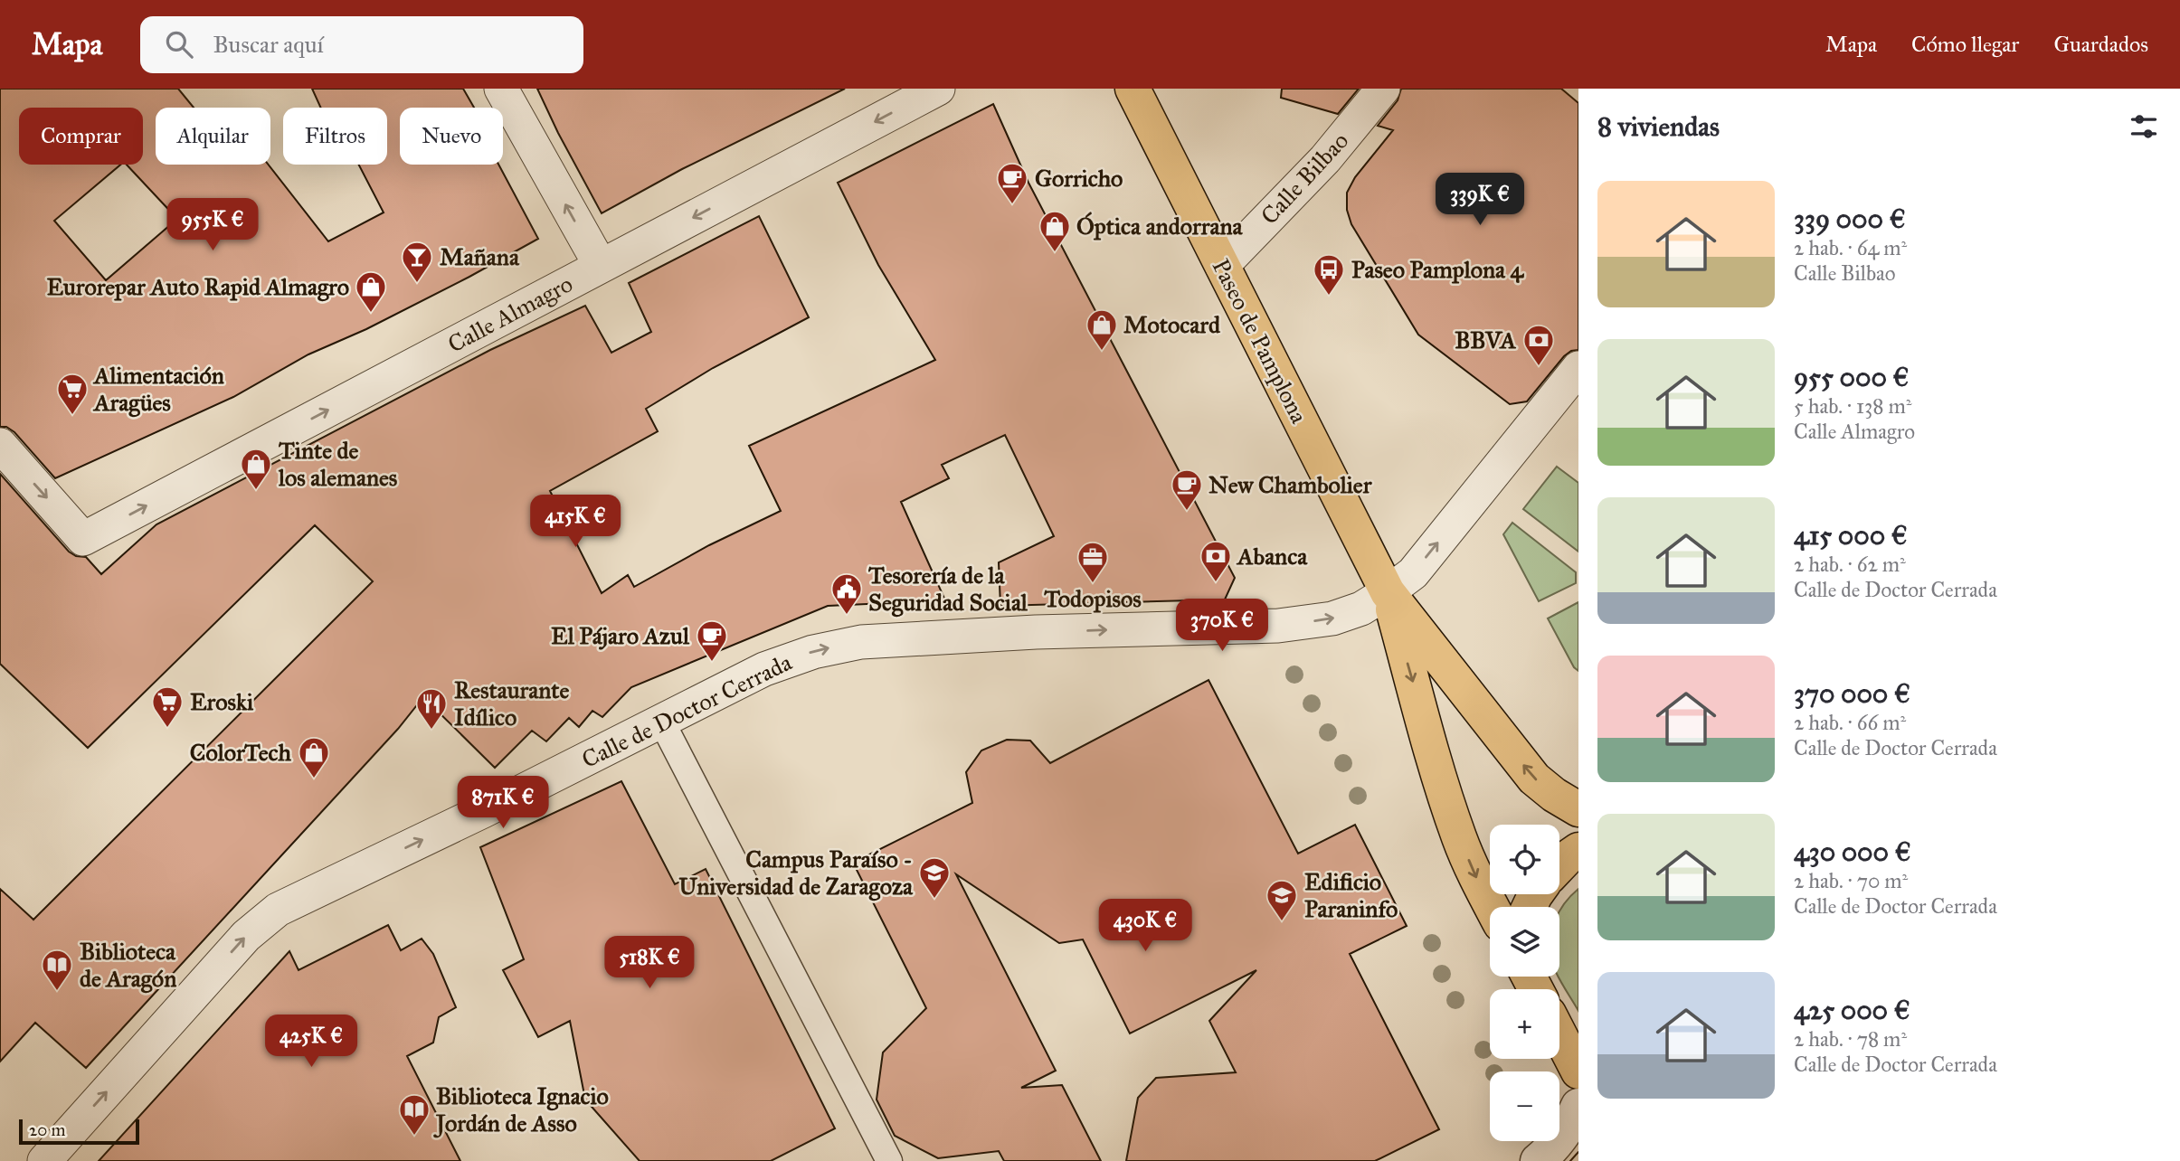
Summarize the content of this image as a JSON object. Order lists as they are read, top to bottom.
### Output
{
  "streets": {
    "main road": ["Paseo de Pamplona"],
    "street": ["Calle Bilbao", "Calle Almagro", "Calle de Doctor Cerrada"]
  },
  "crossings": [
    ["Calle Bilbao", "Paseo de Pamplona"],
    ["Paseo de Pamplona", "Calle de Doctor Cerrada"]
  ],
  "one_way": ["Calle de Doctor Cerrada"],
  "places": {
    "cafe": ["Gorricho", "New Chambolier", "El Pájaro Azul"],
    "shop": [
      "Óptica andorrana",
      "Eurorepar Auto Rapid Almagro",
      "Motocard",
      "Tinte de los alemanes",
      "ColorTech"
    ],
    "bar": ["Mañana"],
    "bus stop": ["Paseo Pamplona 4"],
    "bank": ["BBVA", "Abanca"],
    "supermarket": ["Alimentación Aragües", "Eroski"],
    "office": ["Todopisos"],
    "public building": ["Tesorería de la Seguridad Social"],
    "restaurant": ["Restaurante Idílico"],
    "school or university": ["Campus Paraíso - Universidad de Zaragoza", "Edificio Paraninfo"],
    "library": ["Biblioteca de Aragón", "Biblioteca Ignacio Jordán de Asso"]
  },
  "scale_bar": "20 m",
  "page": {
    "header": "Mapa",
    "search": "Buscar aquí",
    "nav": ["Mapa", "Cómo llegar", "Guardados"],
    "heading": "8 viviendas",
    "chip": [
      "Comprar",
      "Alquilar",
      "Filtros",
      "Nuevo"
    ],
    "list": [
      {
        "name": "339 000 €",
        "note": "2 hab. · 64 m² · Calle Bilbao"
      },
      {
        "name": "955 000 €",
        "note": "5 hab. · 138 m² · Calle Almagro"
      },
      {
        "name": "415 000 €",
        "note": "2 hab. · 62 m² · Calle de Doctor Cerrada"
      },
      {
        "name": "370 000 €",
        "note": "2 hab. · 66 m² · Calle de Doctor Cerrada"
      },
      {
        "name": "430 000 €",
        "note": "2 hab. · 70 m² · Calle de Doctor Cerrada"
      },
      {
        "name": "425 000 €",
        "note": "2 hab. · 78 m² · Calle de Doctor Cerrada"
      }
    ],
    "price": [
      "339K €",
      "955K €",
      "415K €",
      "370K €",
      "871K €",
      "430K €",
      "518K €",
      "425K €"
    ],
    "map_buttons": ["+", "−"],
    "scale": "20 m"
  }
}
